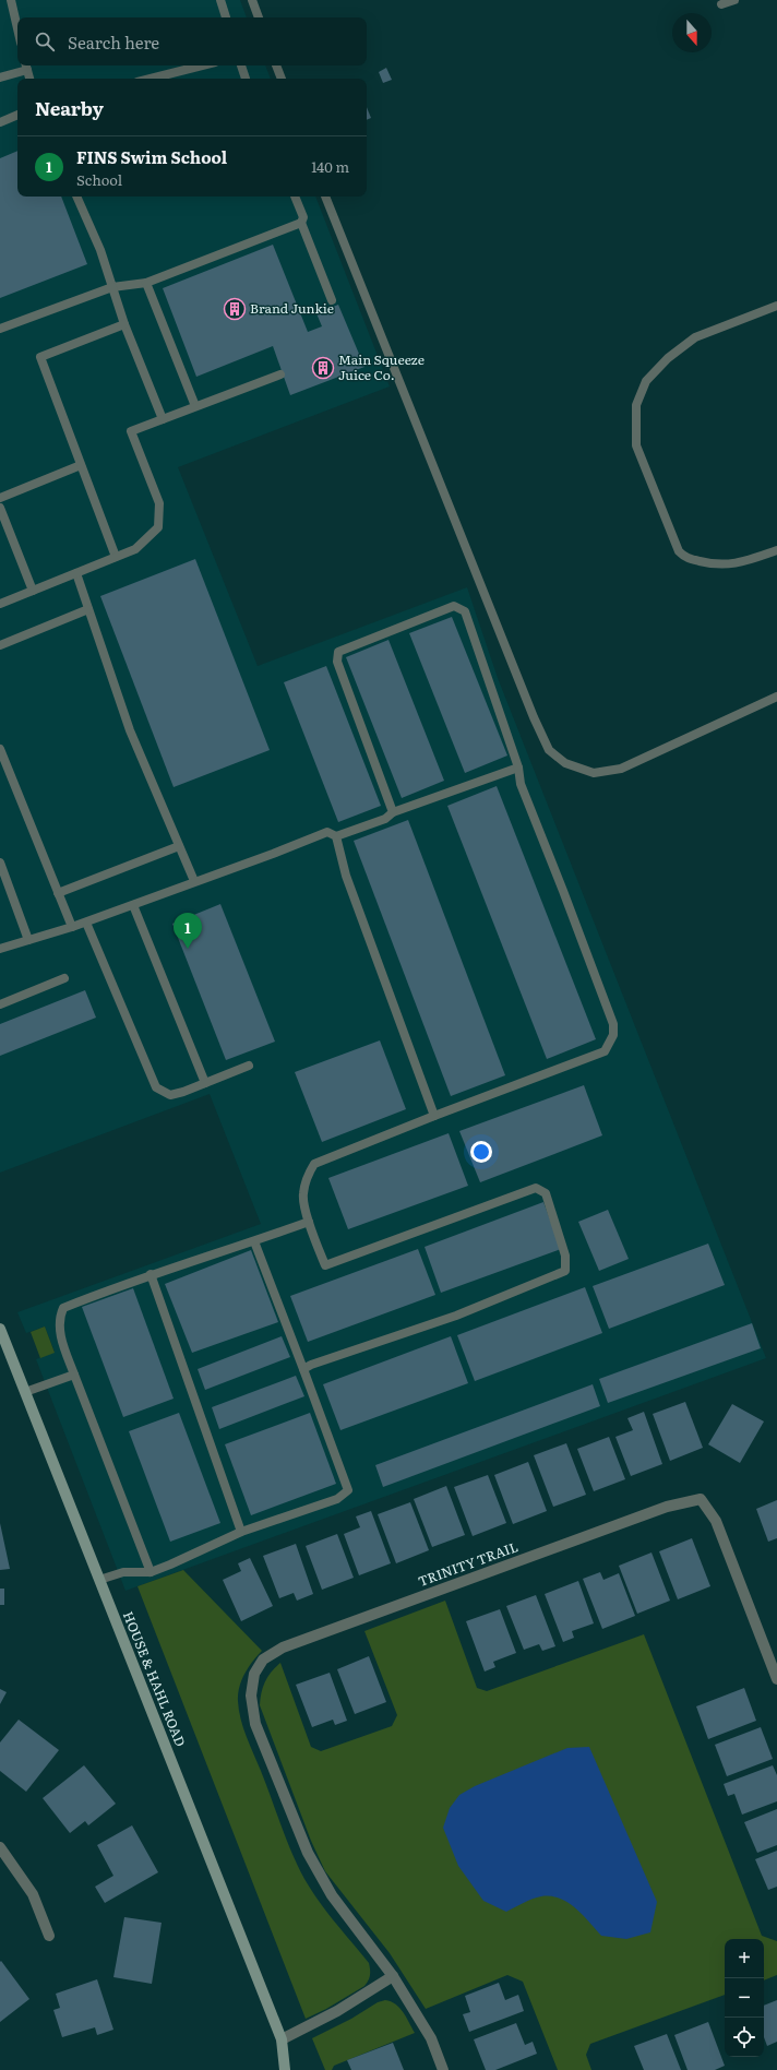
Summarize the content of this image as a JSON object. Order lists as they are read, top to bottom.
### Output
{
  "streets": {
    "street": ["TRINITY TRAIL", "HOUSE & HAHL ROAD"]
  },
  "places": {
    "building": ["Brand Junkie", "Main Squeeze Juice Co."]
  },
  "north": "bottom",
  "page": {
    "search": "Search here",
    "heading": "Nearby",
    "list": [
      {
        "mark": "1",
        "name": "FINS Swim School",
        "note": "School",
        "value": "140 m"
      }
    ],
    "pins": "1",
    "map_buttons": ["+", "−"]
  }
}
